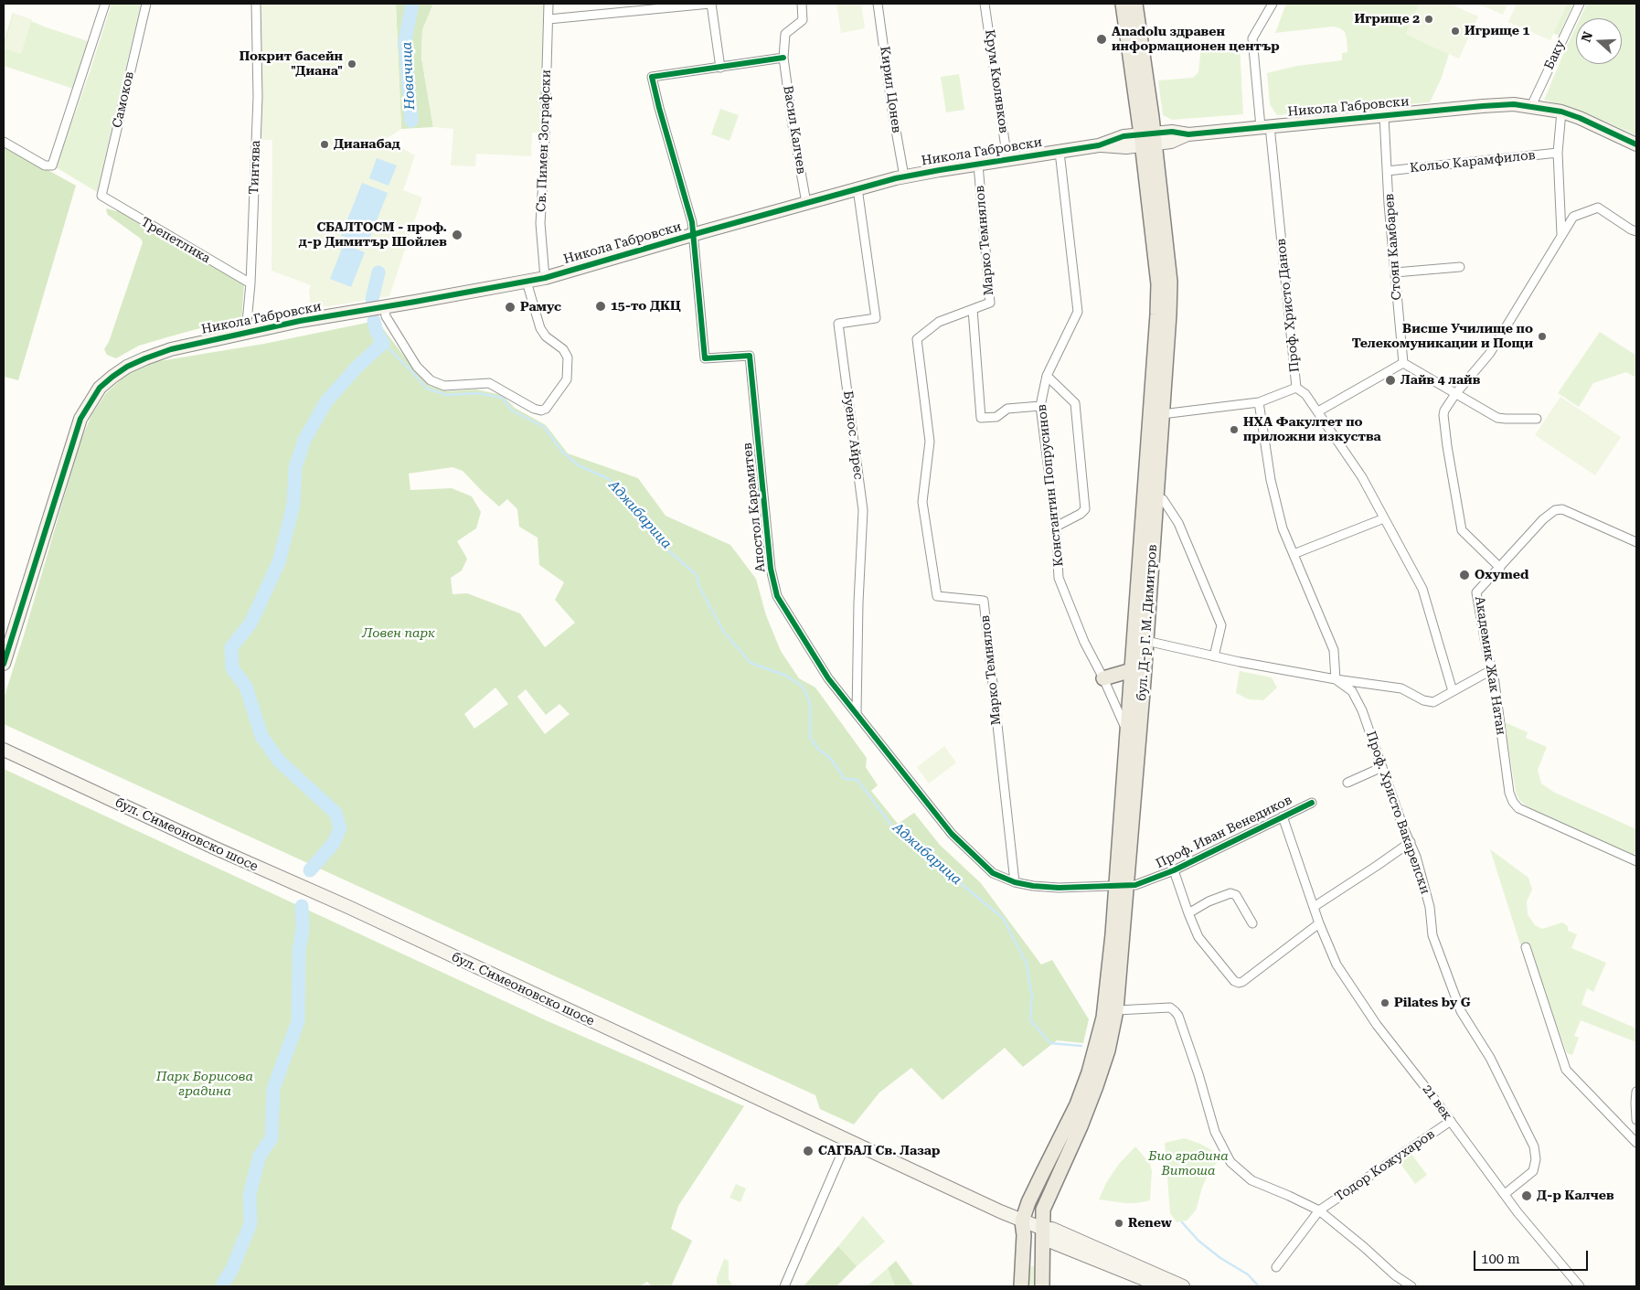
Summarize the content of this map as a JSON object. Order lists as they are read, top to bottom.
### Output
{
  "streets": {
    "main road": ["бул. Д-р Г. М. Димитров"],
    "street": [
      "Баку",
      "Крум Кюлявков",
      "Кирил Цонев",
      "Самоков",
      "Никола Габровски",
      "Васил Калчев",
      "Св. Пимен Зографски",
      "Кольо Карамфилов",
      "Тинтява",
      "Трепетлика",
      "Марко Темнялов",
      "Стоян Камбарев",
      "Проф. Христо Данов",
      "Буенос Айрес",
      "Константин Попрусинов",
      "Апостол Карамитев",
      "Академик Жак Натан",
      "Проф. Христо Вакарелски",
      "Проф. Иван Венедиков",
      "бул. Симеоновско шосе",
      "21 век",
      "Тодор Кожухаров"
    ]
  },
  "crossings": [
    ["Баку", "Никола Габровски"],
    ["Крум Кюлявков", "Никола Габровски"],
    ["Кирил Цонев", "Никола Габровски"],
    ["Самоков", "Трепетлика"],
    ["Никола Габровски", "Васил Калчев"],
    ["Никола Габровски", "Св. Пимен Зографски"],
    ["Никола Габровски", "Тинтява"],
    ["Никола Габровски", "Марко Темнялов"],
    ["Никола Габровски", "Стоян Камбарев"],
    ["Никола Габровски", "Проф. Христо Данов"],
    ["Никола Габровски", "Буенос Айрес"],
    ["Никола Габровски", "Константин Попрусинов"],
    ["Никола Габровски", "Апостол Карамитев"],
    ["Никола Габровски", "бул. Д-р Г. М. Димитров"],
    ["Кольо Карамфилов", "Стоян Камбарев"],
    ["Тинтява", "Трепетлика"],
    ["Марко Темнялов", "Апостол Карамитев"],
    ["Проф. Христо Данов", "Проф. Христо Вакарелски"],
    ["Буенос Айрес", "Апостол Карамитев"],
    ["Константин Попрусинов", "бул. Д-р Г. М. Димитров"],
    ["Апостол Карамитев", "бул. Д-р Г. М. Димитров"],
    ["Апостол Карамитев", "Проф. Иван Венедиков"],
    ["бул. Д-р Г. М. Димитров", "Проф. Христо Вакарелски"],
    ["бул. Д-р Г. М. Димитров", "Проф. Иван Венедиков"],
    ["бул. Д-р Г. М. Димитров", "бул. Симеоновско шосе"],
    ["Академик Жак Натан", "Проф. Христо Вакарелски"],
    ["Проф. Христо Вакарелски", "21 век"],
    ["Проф. Иван Венедиков", "21 век"],
    ["21 век", "Тодор Кожухаров"]
  ],
  "water": ["Новачица", "Аджибарица"],
  "parks": ["Ловен парк", "Парк Борисова градина", "Био градина Витоша"],
  "places": [
    "Игрище 2",
    "Игрище 1",
    "Anadolu здравен информационен център",
    "Покрит басейн \"Диана\"",
    "Дианабад",
    "СБАЛТОСМ - проф. д-р Димитър Шойлев",
    "15-то ДКЦ",
    "Рамус",
    "Висше Училище по Телекомуникации и Пощи",
    "Лайв 4 лайв",
    "НХА Факултет по приложни изкуства",
    "Oxymed",
    "Pilates by G",
    "САГБАЛ Св. Лазар",
    "Д-р Калчев",
    "Renew"
  ],
  "scale_bar": "100 m",
  "north": "left"
}
